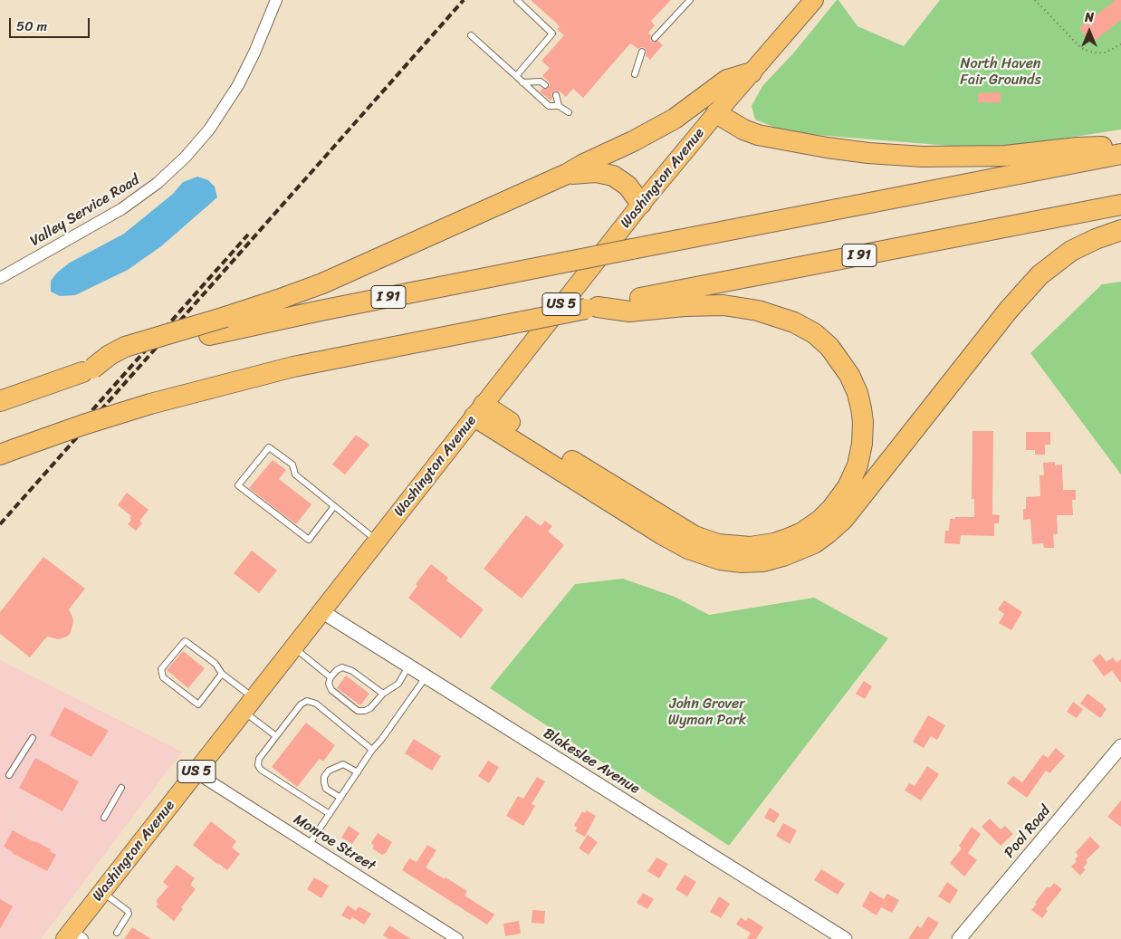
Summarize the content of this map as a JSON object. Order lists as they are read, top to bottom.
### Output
{
  "streets": {
    "highway": ["I 91"],
    "main road": ["Washington Avenue", "US 5"],
    "street": [
      "Valley Service Road",
      "Blakeslee Avenue",
      "Pool Road",
      "Monroe Street"
    ]
  },
  "crossings": [
    ["Washington Avenue", "Blakeslee Avenue"],
    ["Washington Avenue", "Monroe Street"]
  ],
  "parks": ["North Haven Fair Grounds", "John Grover Wyman Park"],
  "scale_bar": "50 m",
  "north": "top"
}
